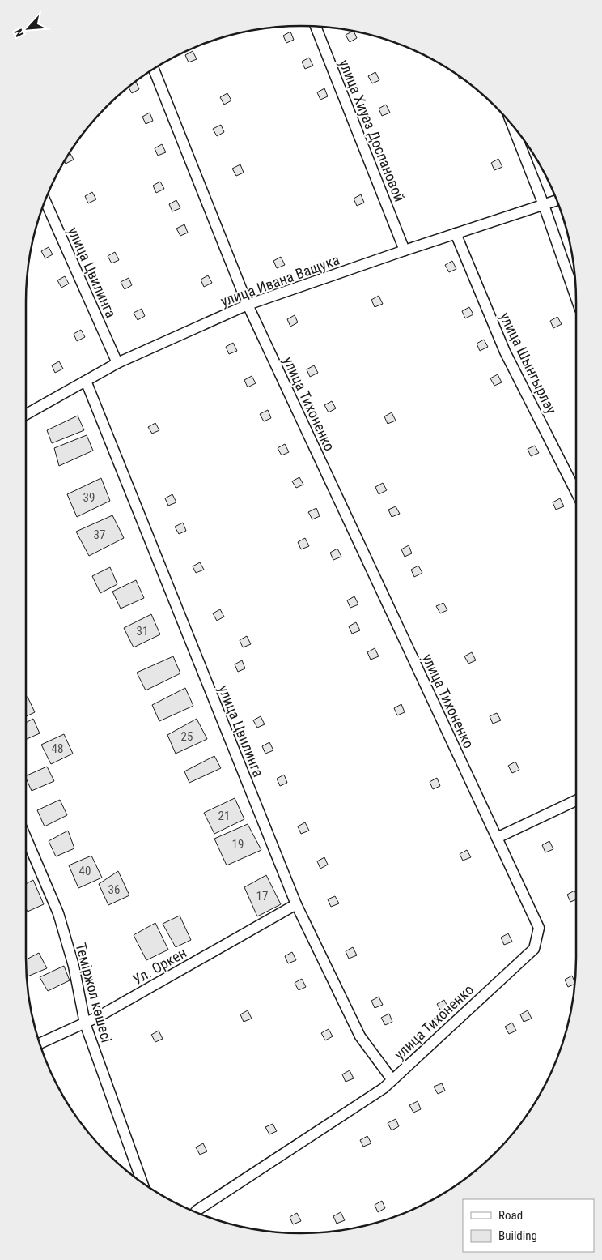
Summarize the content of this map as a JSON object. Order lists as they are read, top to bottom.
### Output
{
  "streets": {
    "street": [
      "улица Хиуаз Доспановой",
      "улица Цвилинга",
      "улица Ивана Ващука",
      "улица Шынгырлау",
      "улица Тихоненко",
      "Ул. Оркен",
      "Теміржол көшесі"
    ]
  },
  "crossings": [
    ["улица Хиуаз Доспановой", "улица Ивана Ващука"],
    ["улица Цвилинга", "улица Ивана Ващука"],
    ["улица Цвилинга", "улица Тихоненко"],
    ["улица Цвилинга", "Ул. Оркен"],
    ["улица Ивана Ващука", "улица Шынгырлау"],
    ["улица Ивана Ващука", "улица Тихоненко"],
    ["Ул. Оркен", "Теміржол көшесі"]
  ],
  "house_numbers": [
    "39",
    "37",
    "31",
    "25",
    "48",
    "21",
    "19",
    "40",
    "36",
    "17"
  ],
  "legend": ["Road", "Building"],
  "north": "bottom left"
}
